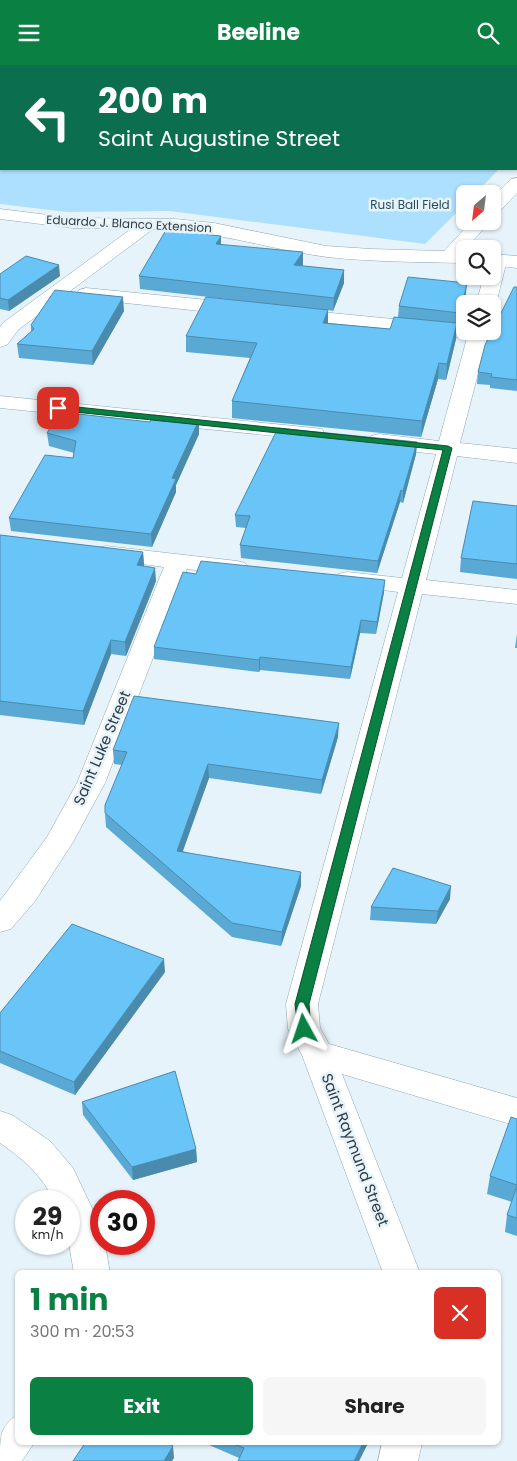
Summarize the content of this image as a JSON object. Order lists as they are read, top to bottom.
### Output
{
  "streets": {
    "street": ["Eduardo J. Blanco Extension", "Saint Luke Street", "Saint Raymund Street"]
  },
  "parks": ["Rusi Ball Field"],
  "north": "bottom left",
  "page": {
    "header": "Beeline",
    "turn": ["200 m", "Saint Augustine Street"],
    "speed": "29 km/h",
    "limit": "30",
    "heading": ["1 min", "300 m · 20:53"],
    "buttons": ["Exit", "Share"]
  }
}
